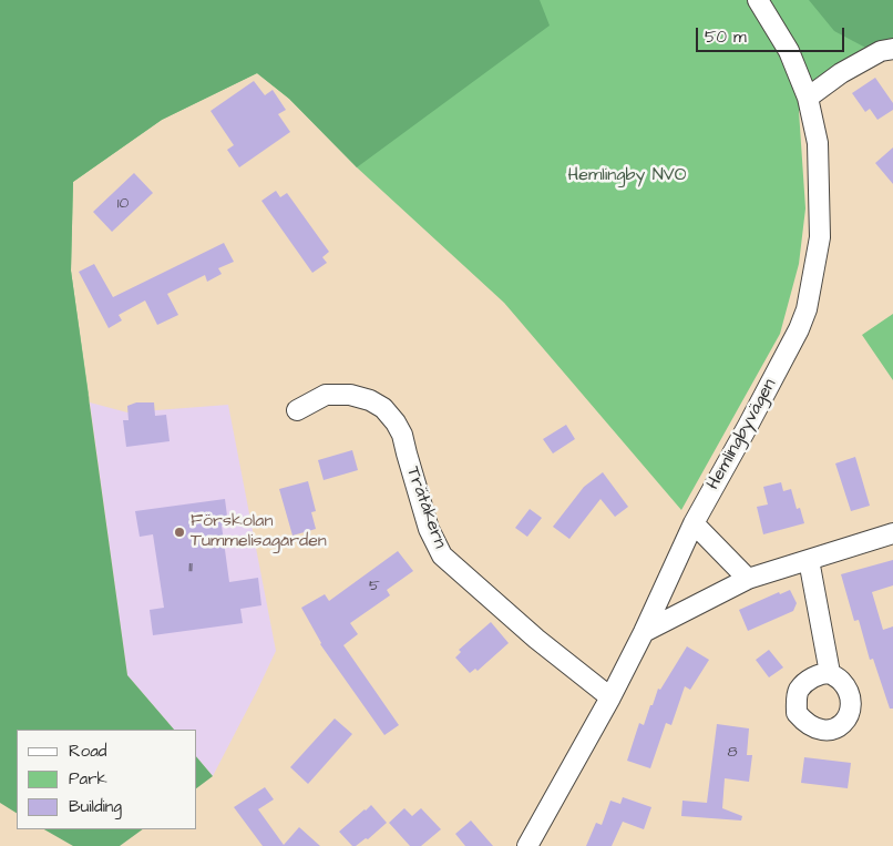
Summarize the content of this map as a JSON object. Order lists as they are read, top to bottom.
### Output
{
  "streets": {
    "street": ["Hemlingbyvägen", "Trätåkern"]
  },
  "crossings": [
    ["Hemlingbyvägen", "Trätåkern"]
  ],
  "parks": ["Hemlingby NVO"],
  "places": ["Förskolan Tummelisagården"],
  "house_numbers": [
    "10",
    "11",
    "5",
    "8"
  ],
  "legend": ["Road", "Park", "Building"],
  "scale_bar": "50 m"
}
